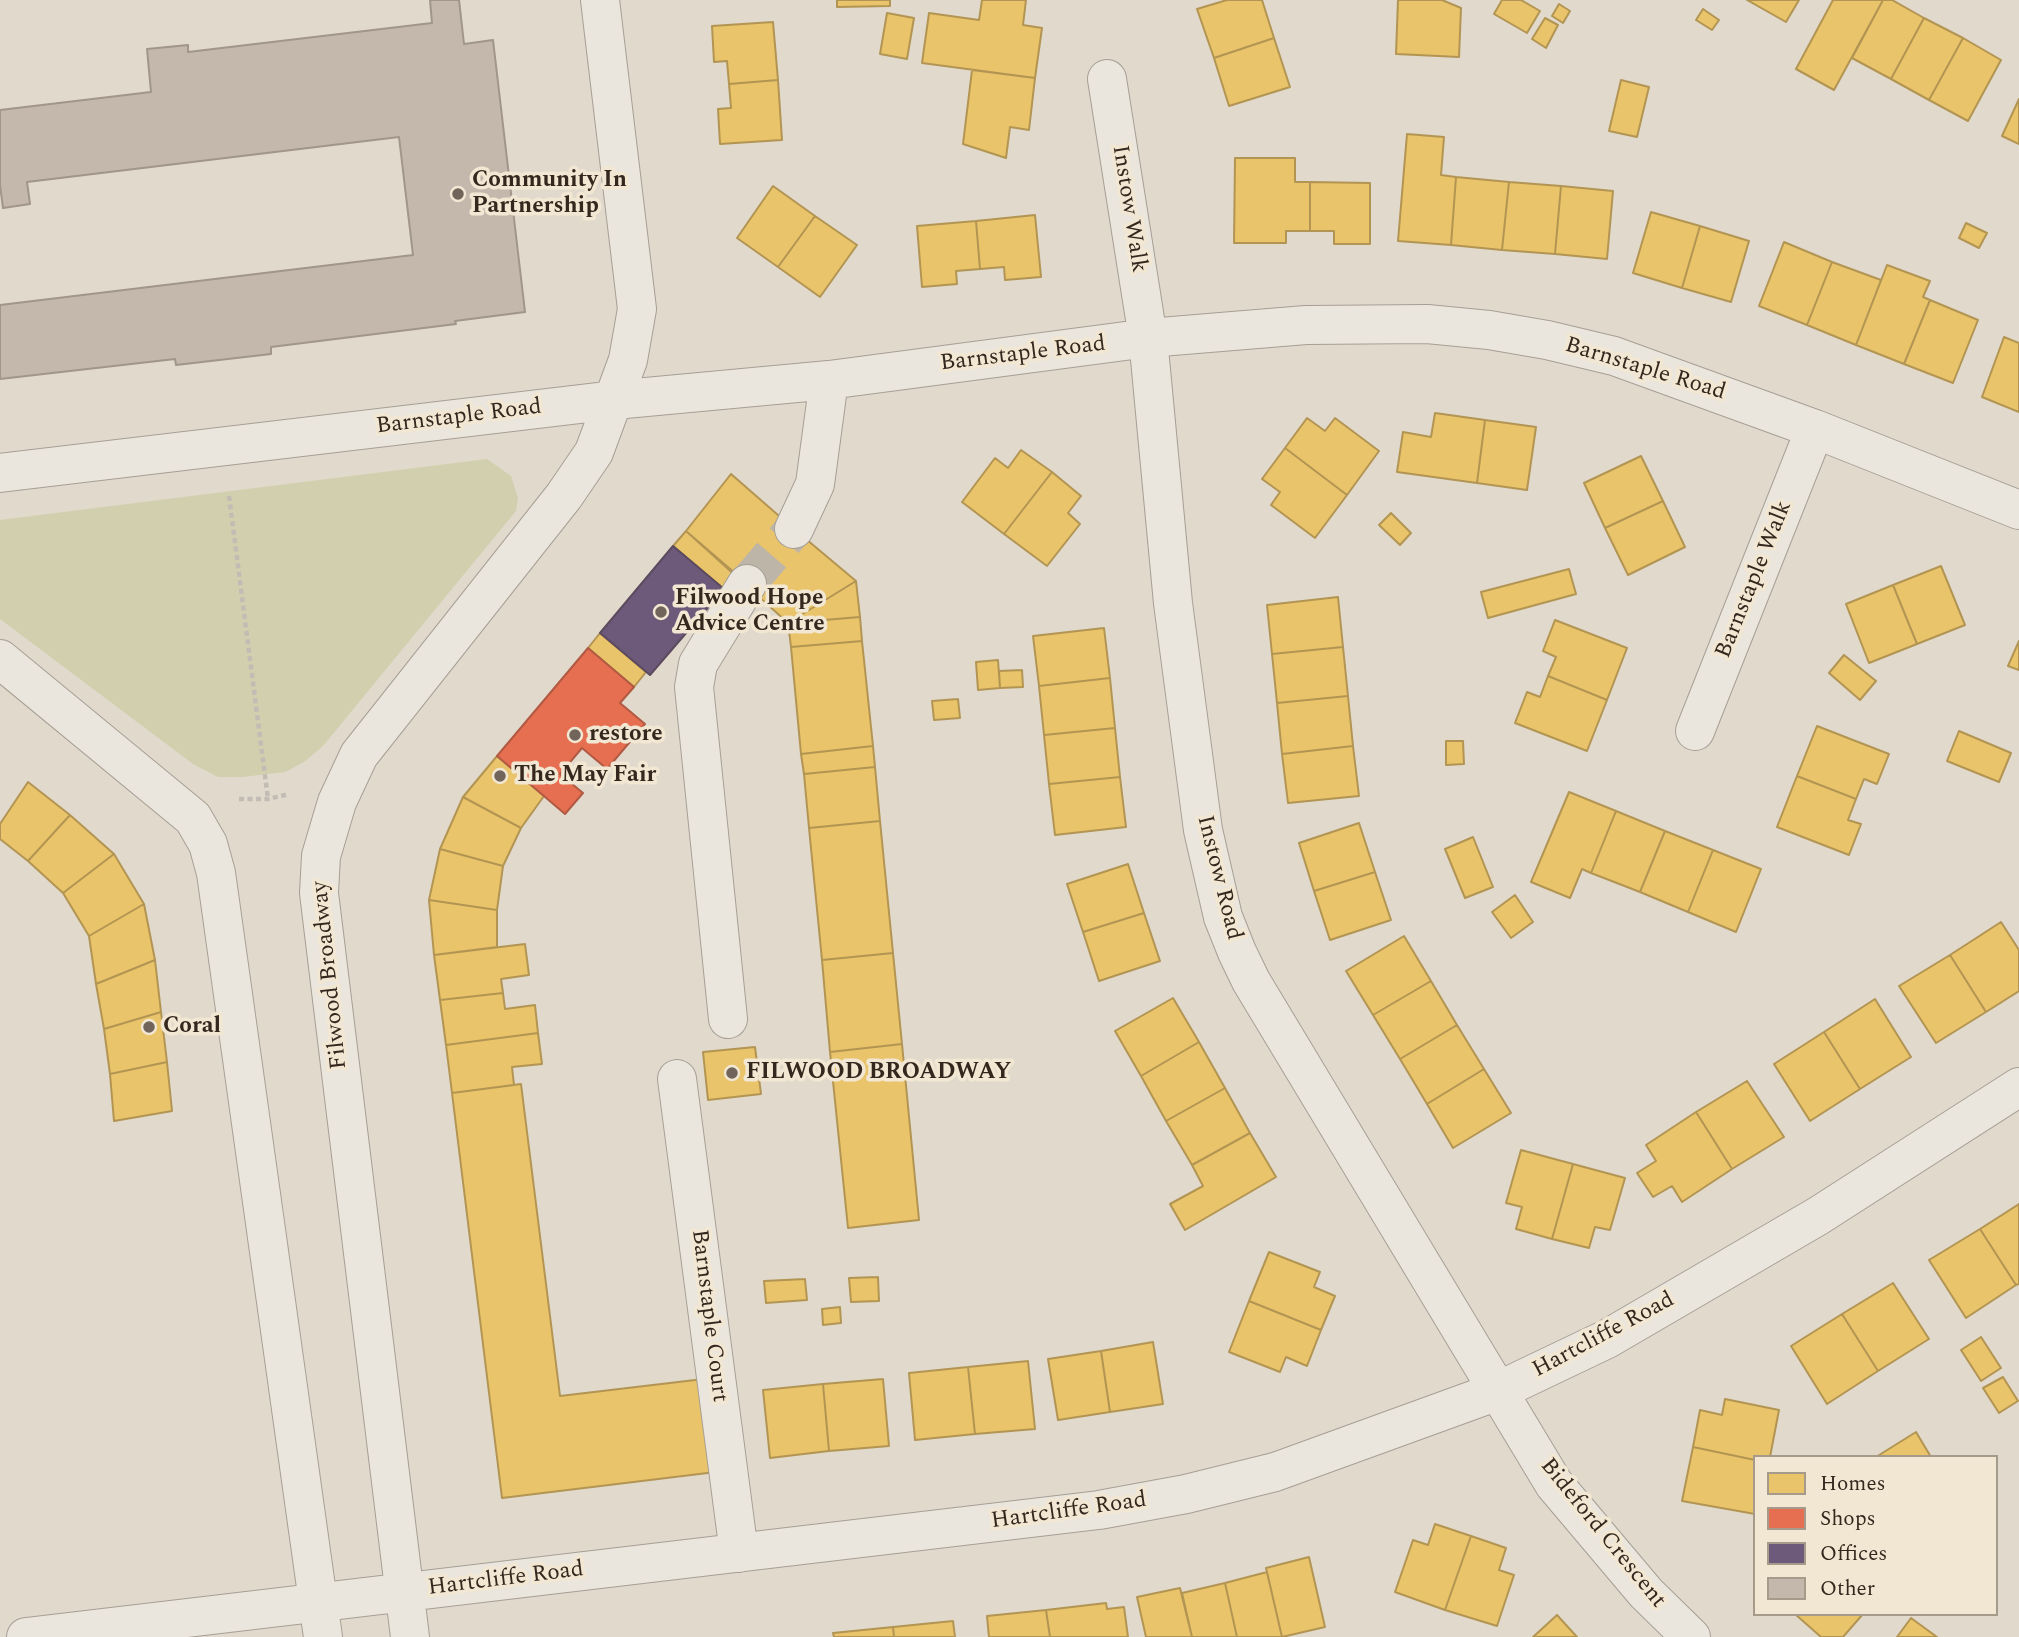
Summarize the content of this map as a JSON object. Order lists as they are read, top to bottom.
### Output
{
  "streets": {
    "street": [
      "Instow Walk",
      "Barnstaple Road",
      "Barnstaple Walk",
      "Instow Road",
      "Filwood Broadway",
      "Barnstaple Court",
      "Hartcliffe Road",
      "Bideford Crescent"
    ]
  },
  "crossings": [
    ["Instow Walk", "Barnstaple Road"],
    ["Instow Walk", "Instow Road"],
    ["Barnstaple Road", "Barnstaple Walk"],
    ["Barnstaple Road", "Instow Road"],
    ["Barnstaple Road", "Filwood Broadway"],
    ["Instow Road", "Hartcliffe Road"],
    ["Instow Road", "Bideford Crescent"],
    ["Filwood Broadway", "Hartcliffe Road"],
    ["Barnstaple Court", "Hartcliffe Road"],
    ["Hartcliffe Road", "Bideford Crescent"]
  ],
  "places": [
    "Community In Partnership",
    "Filwood Hope Advice Centre",
    "restore",
    "The May Fair",
    "Coral",
    "FILWOOD BROADWAY"
  ],
  "legend": [
    "Homes",
    "Shops",
    "Offices",
    "Other"
  ]
}
